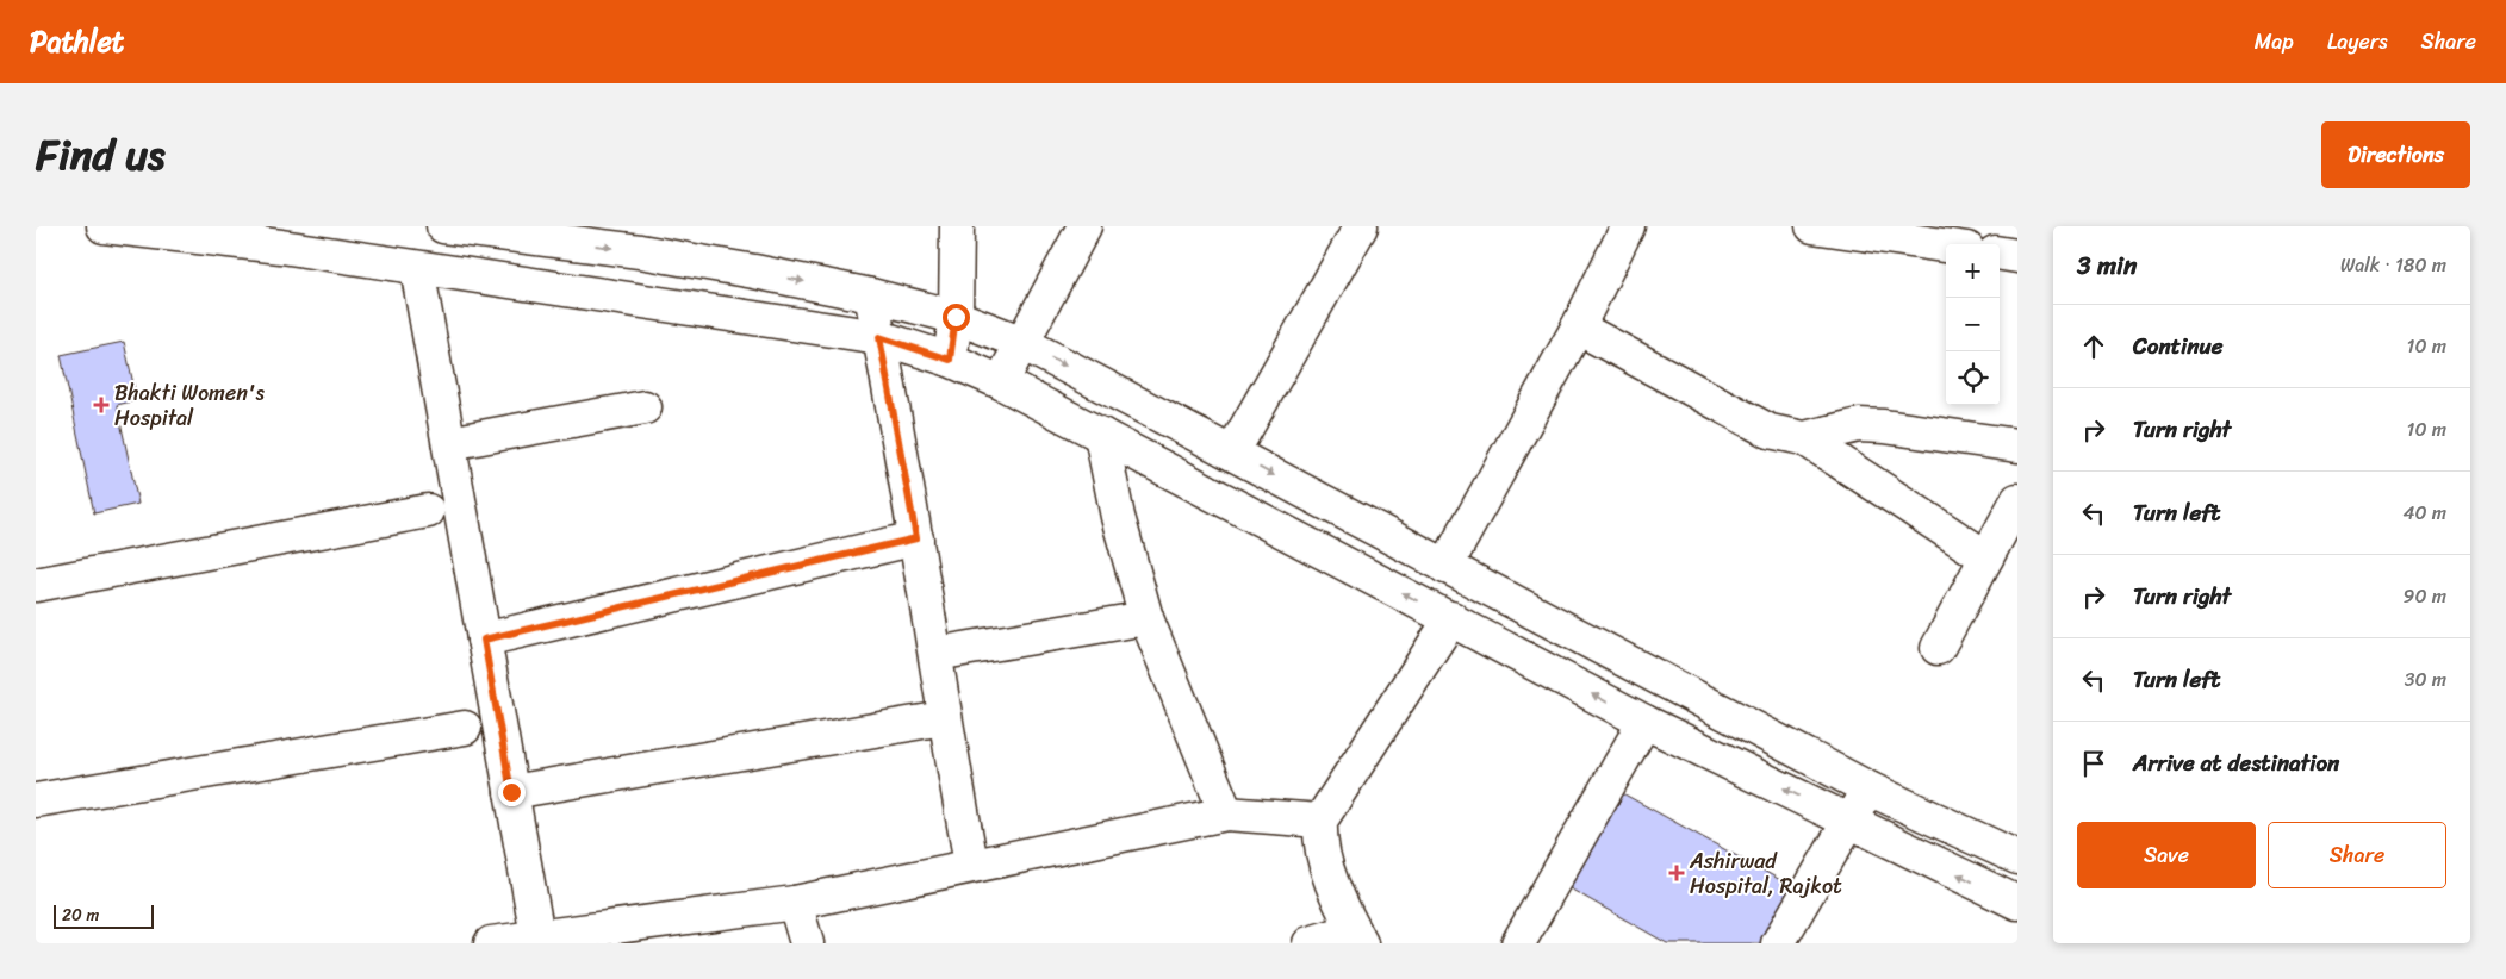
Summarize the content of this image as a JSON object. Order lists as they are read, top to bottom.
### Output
{
  "places": {
    "health": ["Bhakti Women's Hospital", "Ashirwad Hospital, Rajkot"]
  },
  "scale_bar": "20 m",
  "page": {
    "header": "Pathlet",
    "nav": ["Map", "Layers", "Share"],
    "title": "Find us",
    "buttons": [
      "Directions",
      ["Save", "Share"]
    ],
    "heading": ["3 min", "Walk · 180 m"],
    "map_buttons": ["+", "−"],
    "list": [
      ["Continue", "10 m"],
      ["Turn right", "10 m"],
      ["Turn left", "40 m"],
      ["Turn right", "90 m"],
      ["Turn left", "30 m"],
      "Arrive at destination"
    ],
    "scale": "20 m"
  }
}
